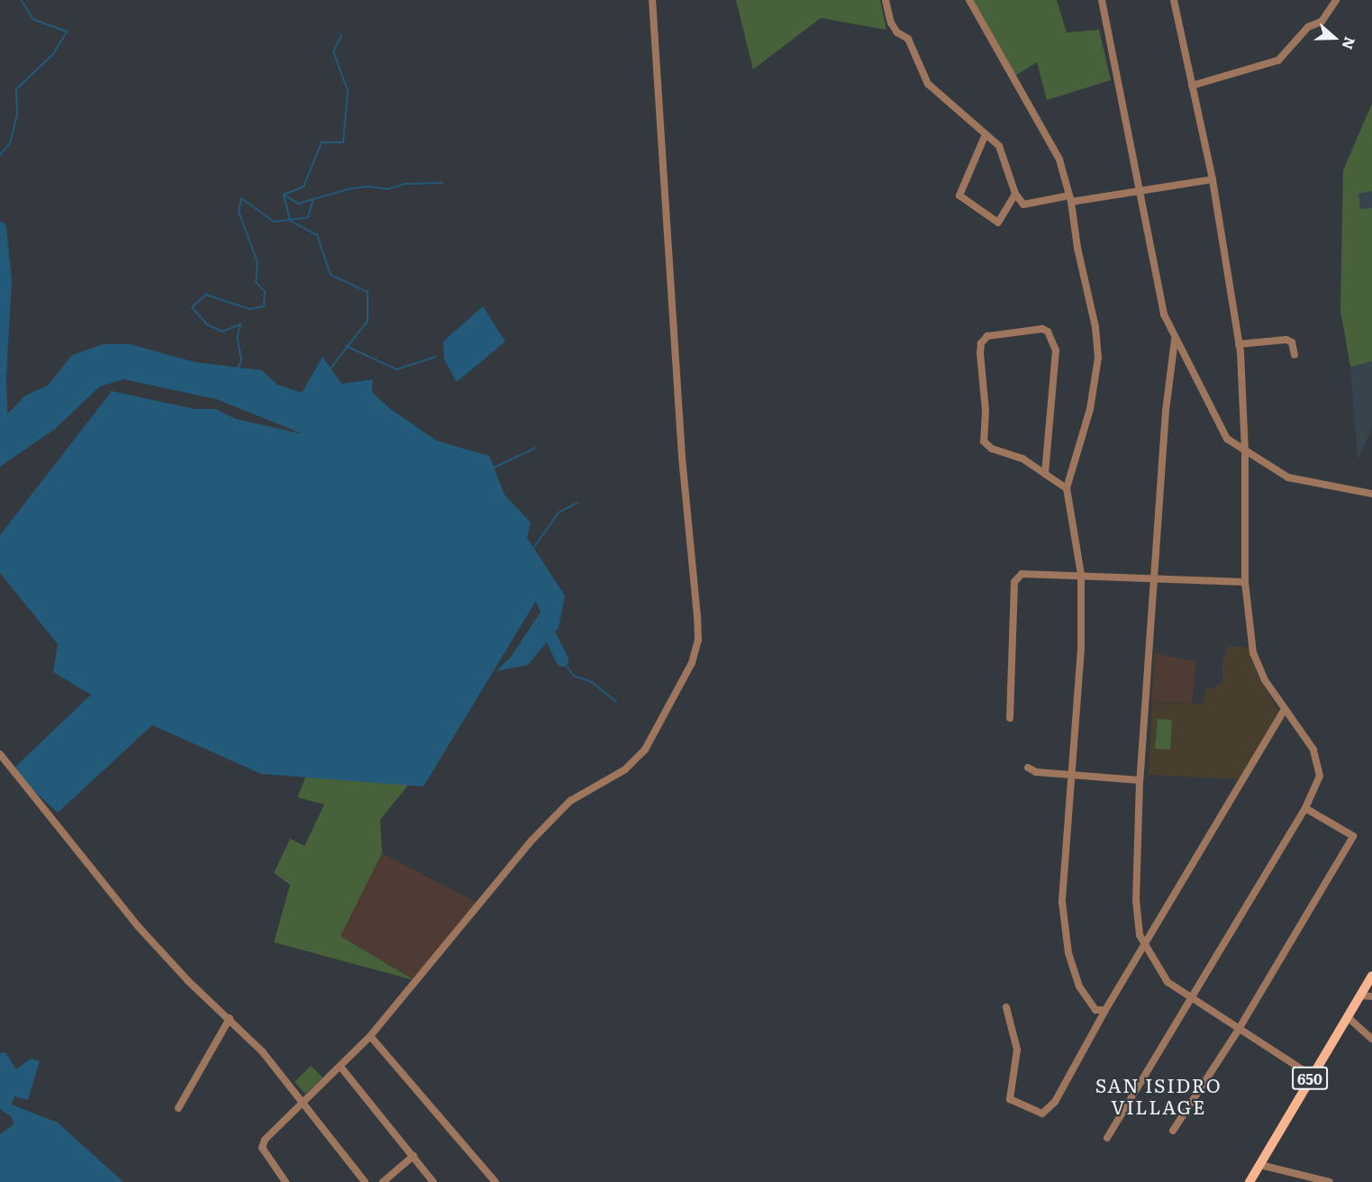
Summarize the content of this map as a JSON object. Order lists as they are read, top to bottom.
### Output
{
  "streets": {
    "main road": ["650"]
  },
  "districts": ["SAN ISIDRO VILLAGE"],
  "north": "right"
}
